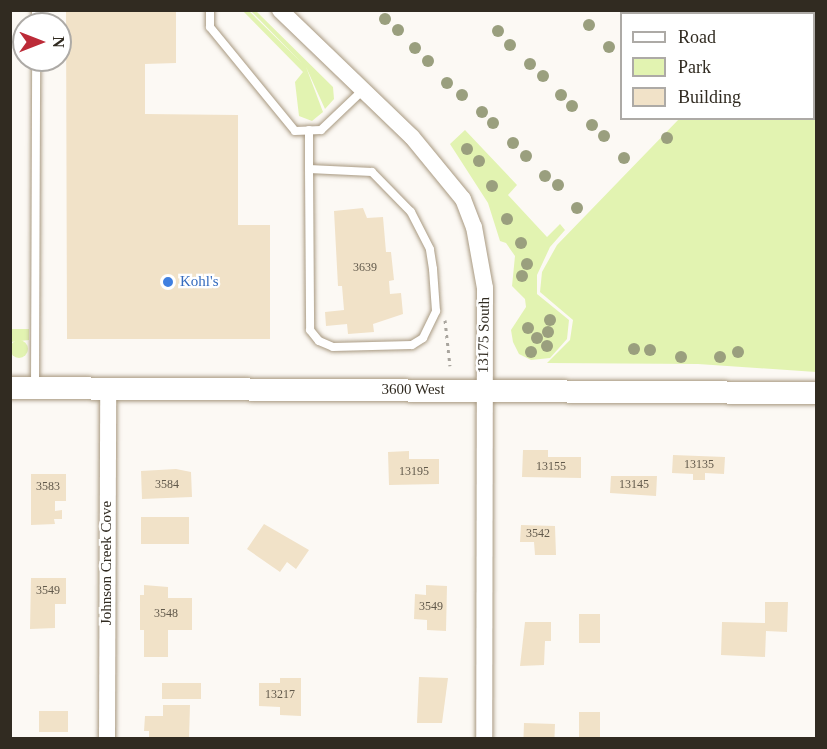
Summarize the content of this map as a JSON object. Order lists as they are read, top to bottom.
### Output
{
  "streets": {
    "main road": ["3600 West"],
    "street": ["13175 South", "Johnson Creek Cove"]
  },
  "crossings": [
    ["13175 South", "3600 West"],
    ["3600 West", "Johnson Creek Cove"]
  ],
  "places": ["Kohl's"],
  "house_numbers": [
    "3639",
    "13135",
    "13155",
    "13195",
    "3584",
    "13145",
    "3583",
    "3542",
    "3549",
    "3549",
    "3548",
    "13217"
  ],
  "legend": ["Road", "Park", "Building"],
  "north": "right"
}
